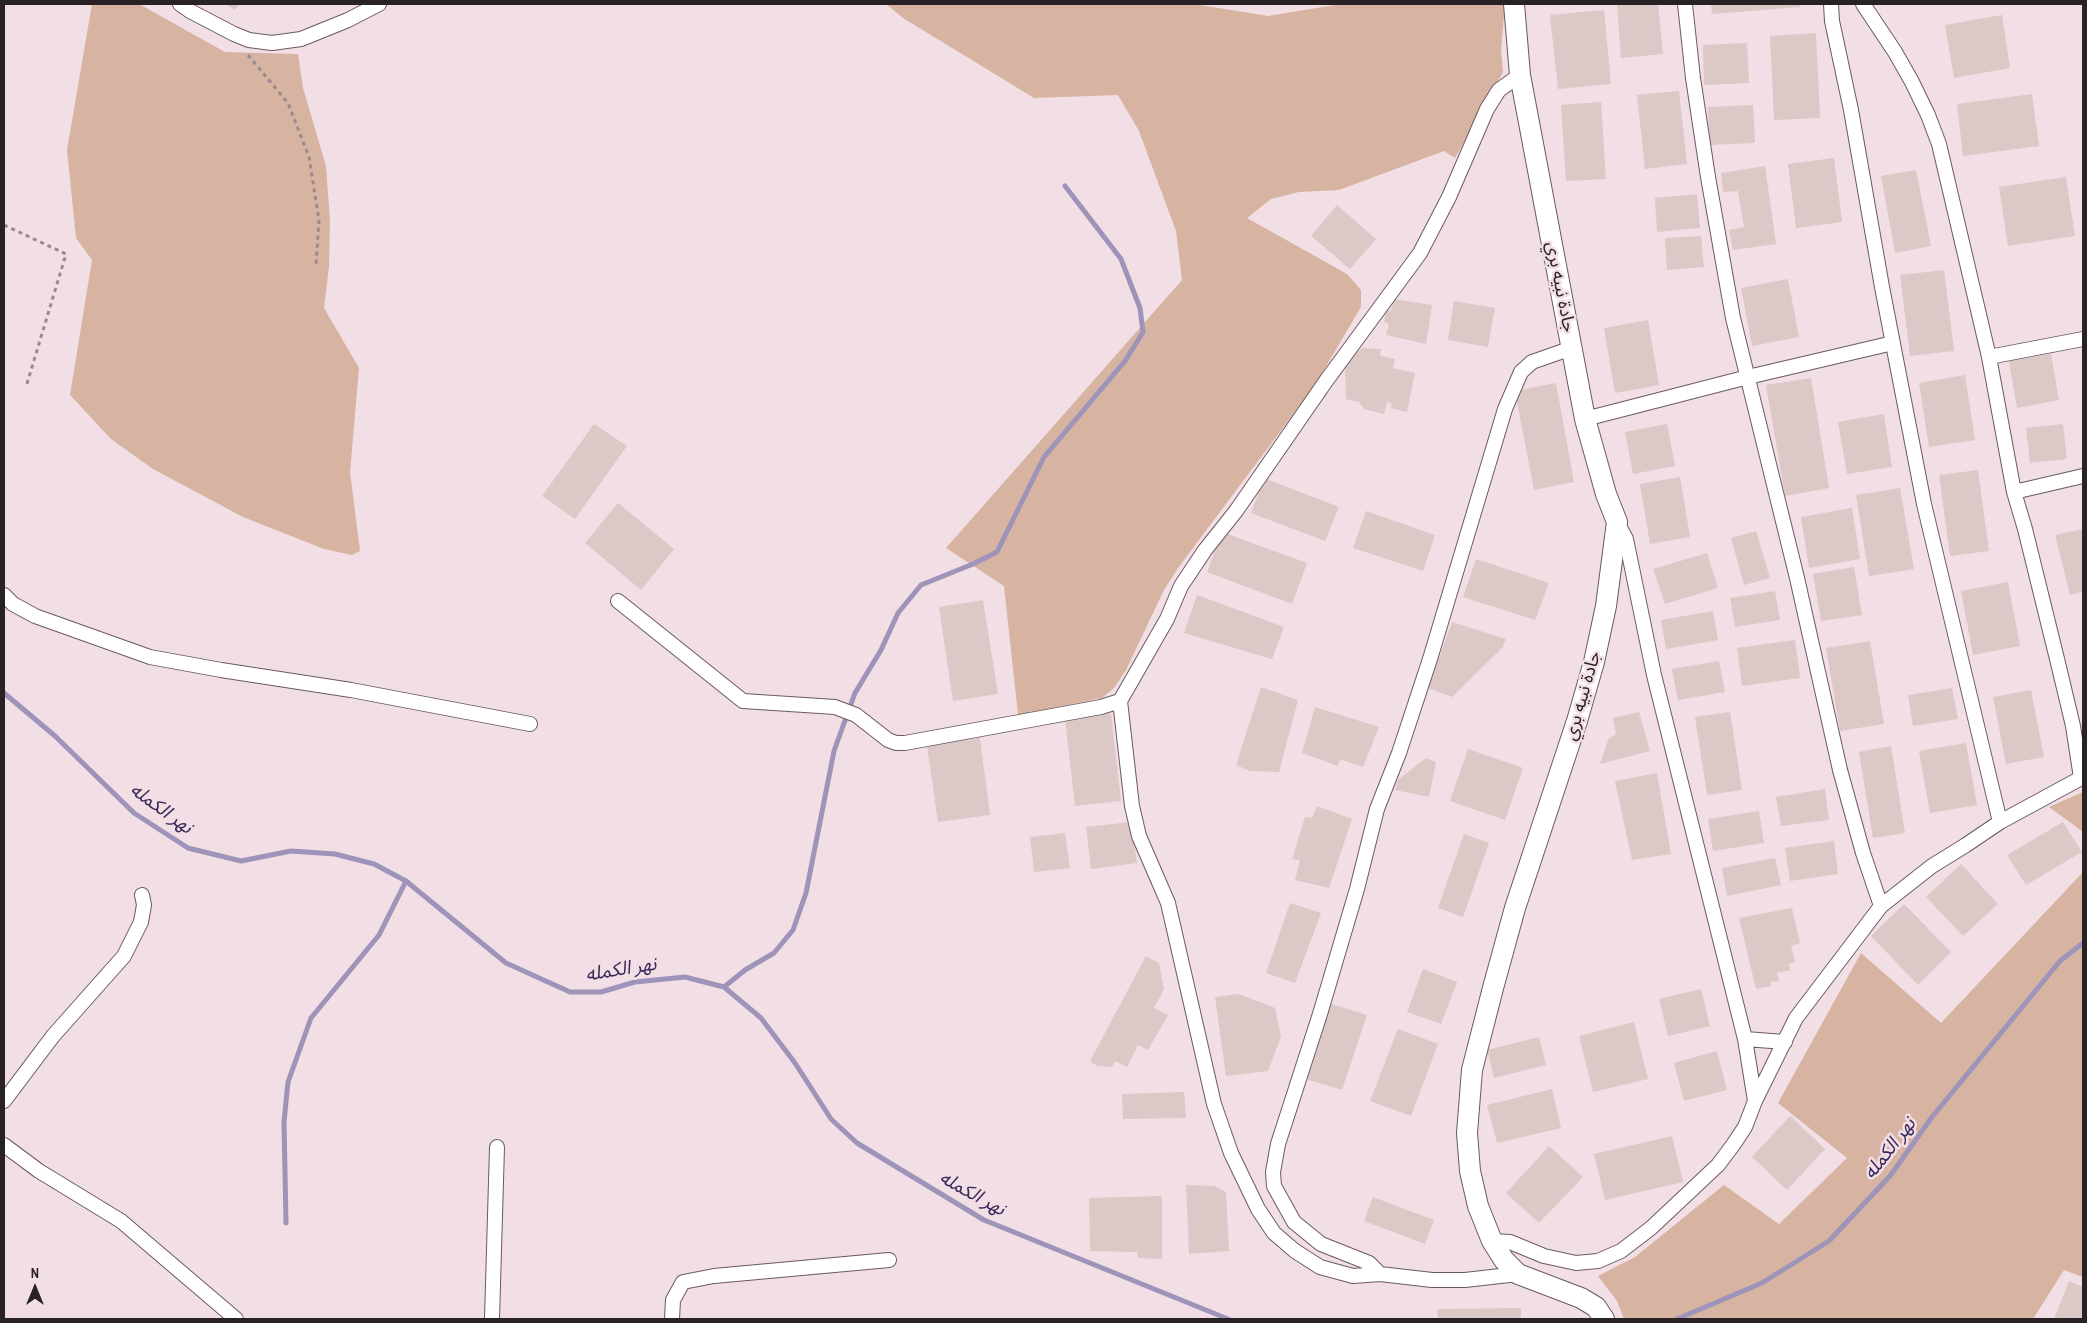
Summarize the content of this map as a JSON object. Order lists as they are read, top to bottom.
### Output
{
  "streets": {
    "street": ["جادة نبيه بري"]
  },
  "water": ["نهر الكمله"],
  "north": "top"
}
